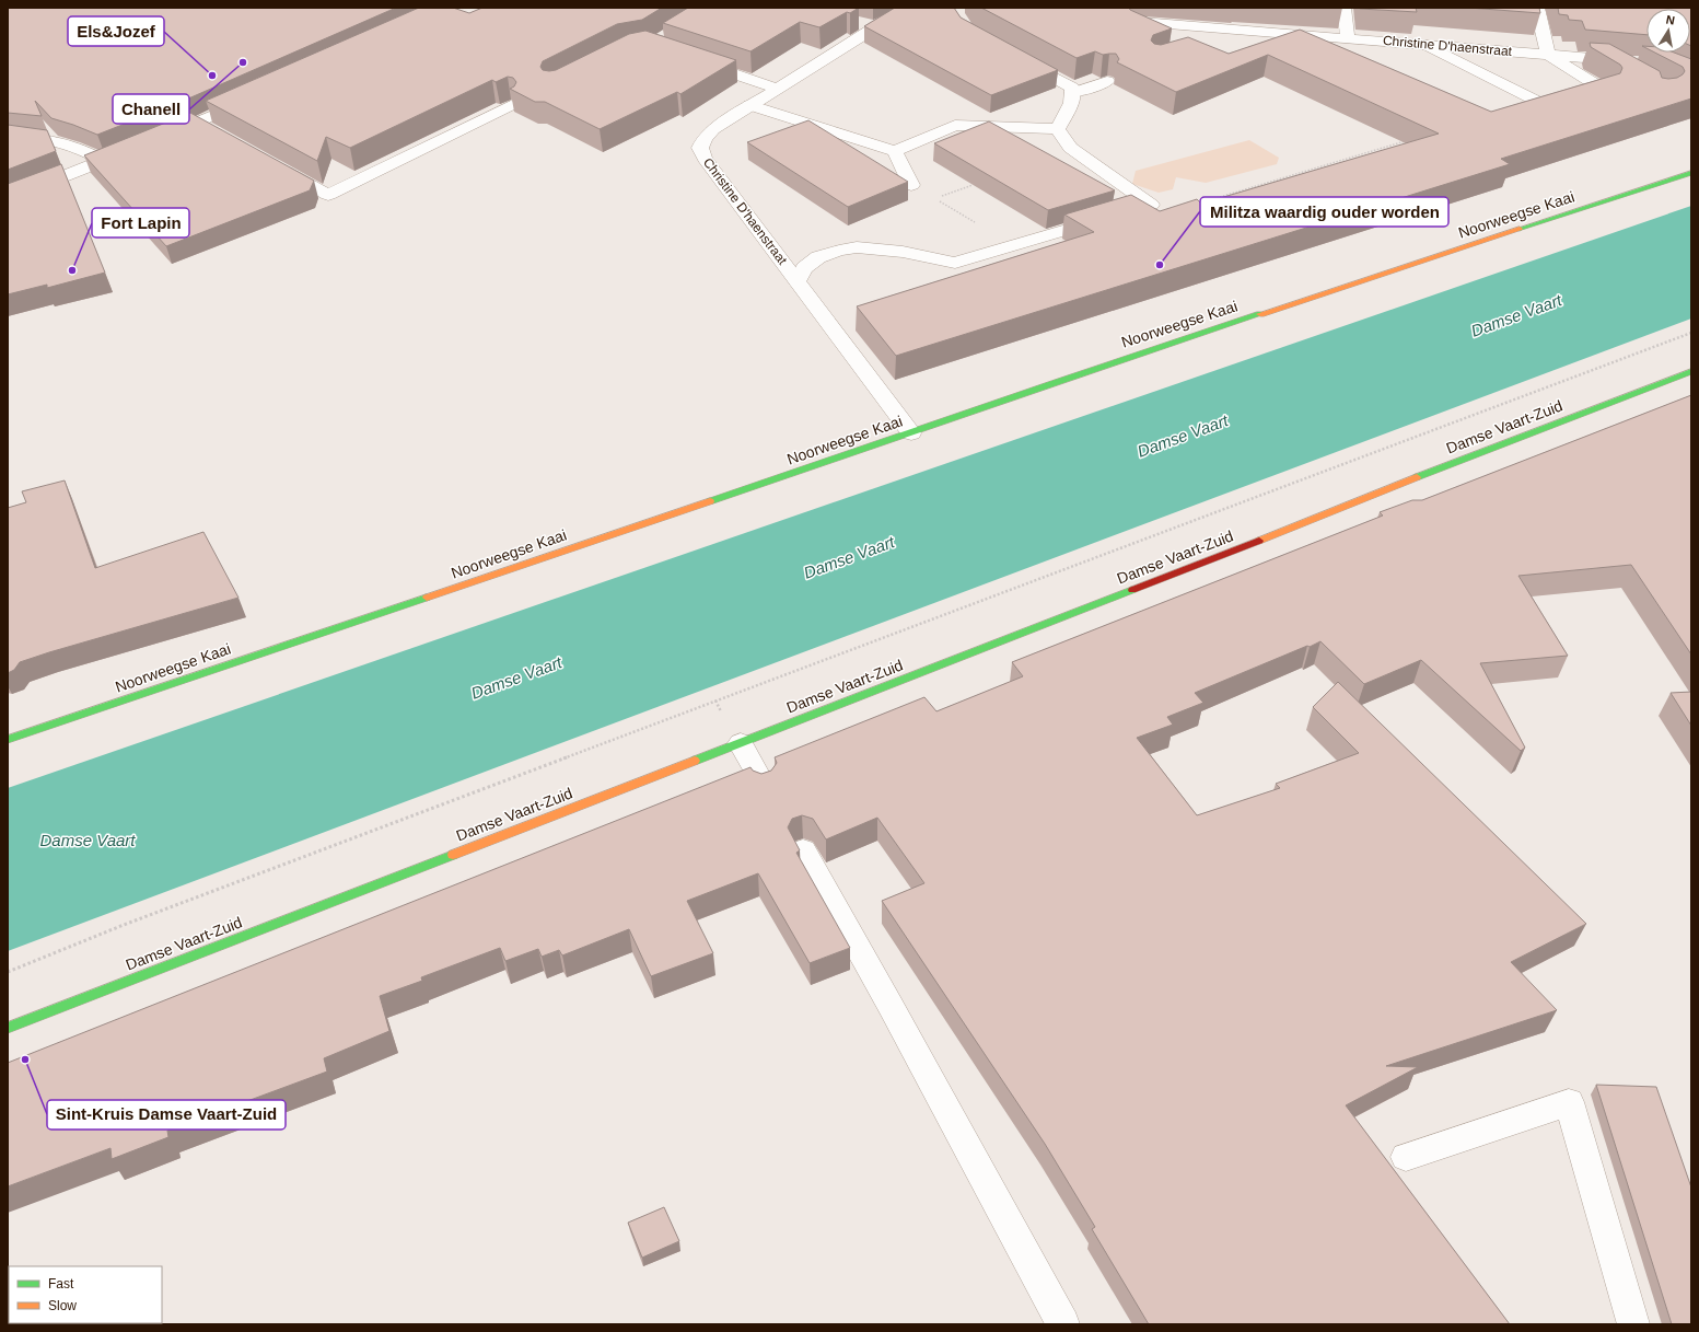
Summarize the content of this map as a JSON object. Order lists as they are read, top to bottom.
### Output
{
  "streets": {
    "main road": ["Noorweegse Kaai", "Damse Vaart-Zuid"],
    "street": ["Christine D'haenstraat"]
  },
  "crossings": [
    ["Christine D'haenstraat", "Noorweegse Kaai"]
  ],
  "water": ["Damse Vaart"],
  "places": [
    "Chanell",
    "Els&Jozef",
    "Militza waardig ouder worden",
    "Fort Lapin",
    "Sint-Kruis Damse Vaart-Zuid"
  ],
  "legend": ["Fast", "Slow"],
  "north": "top"
}
